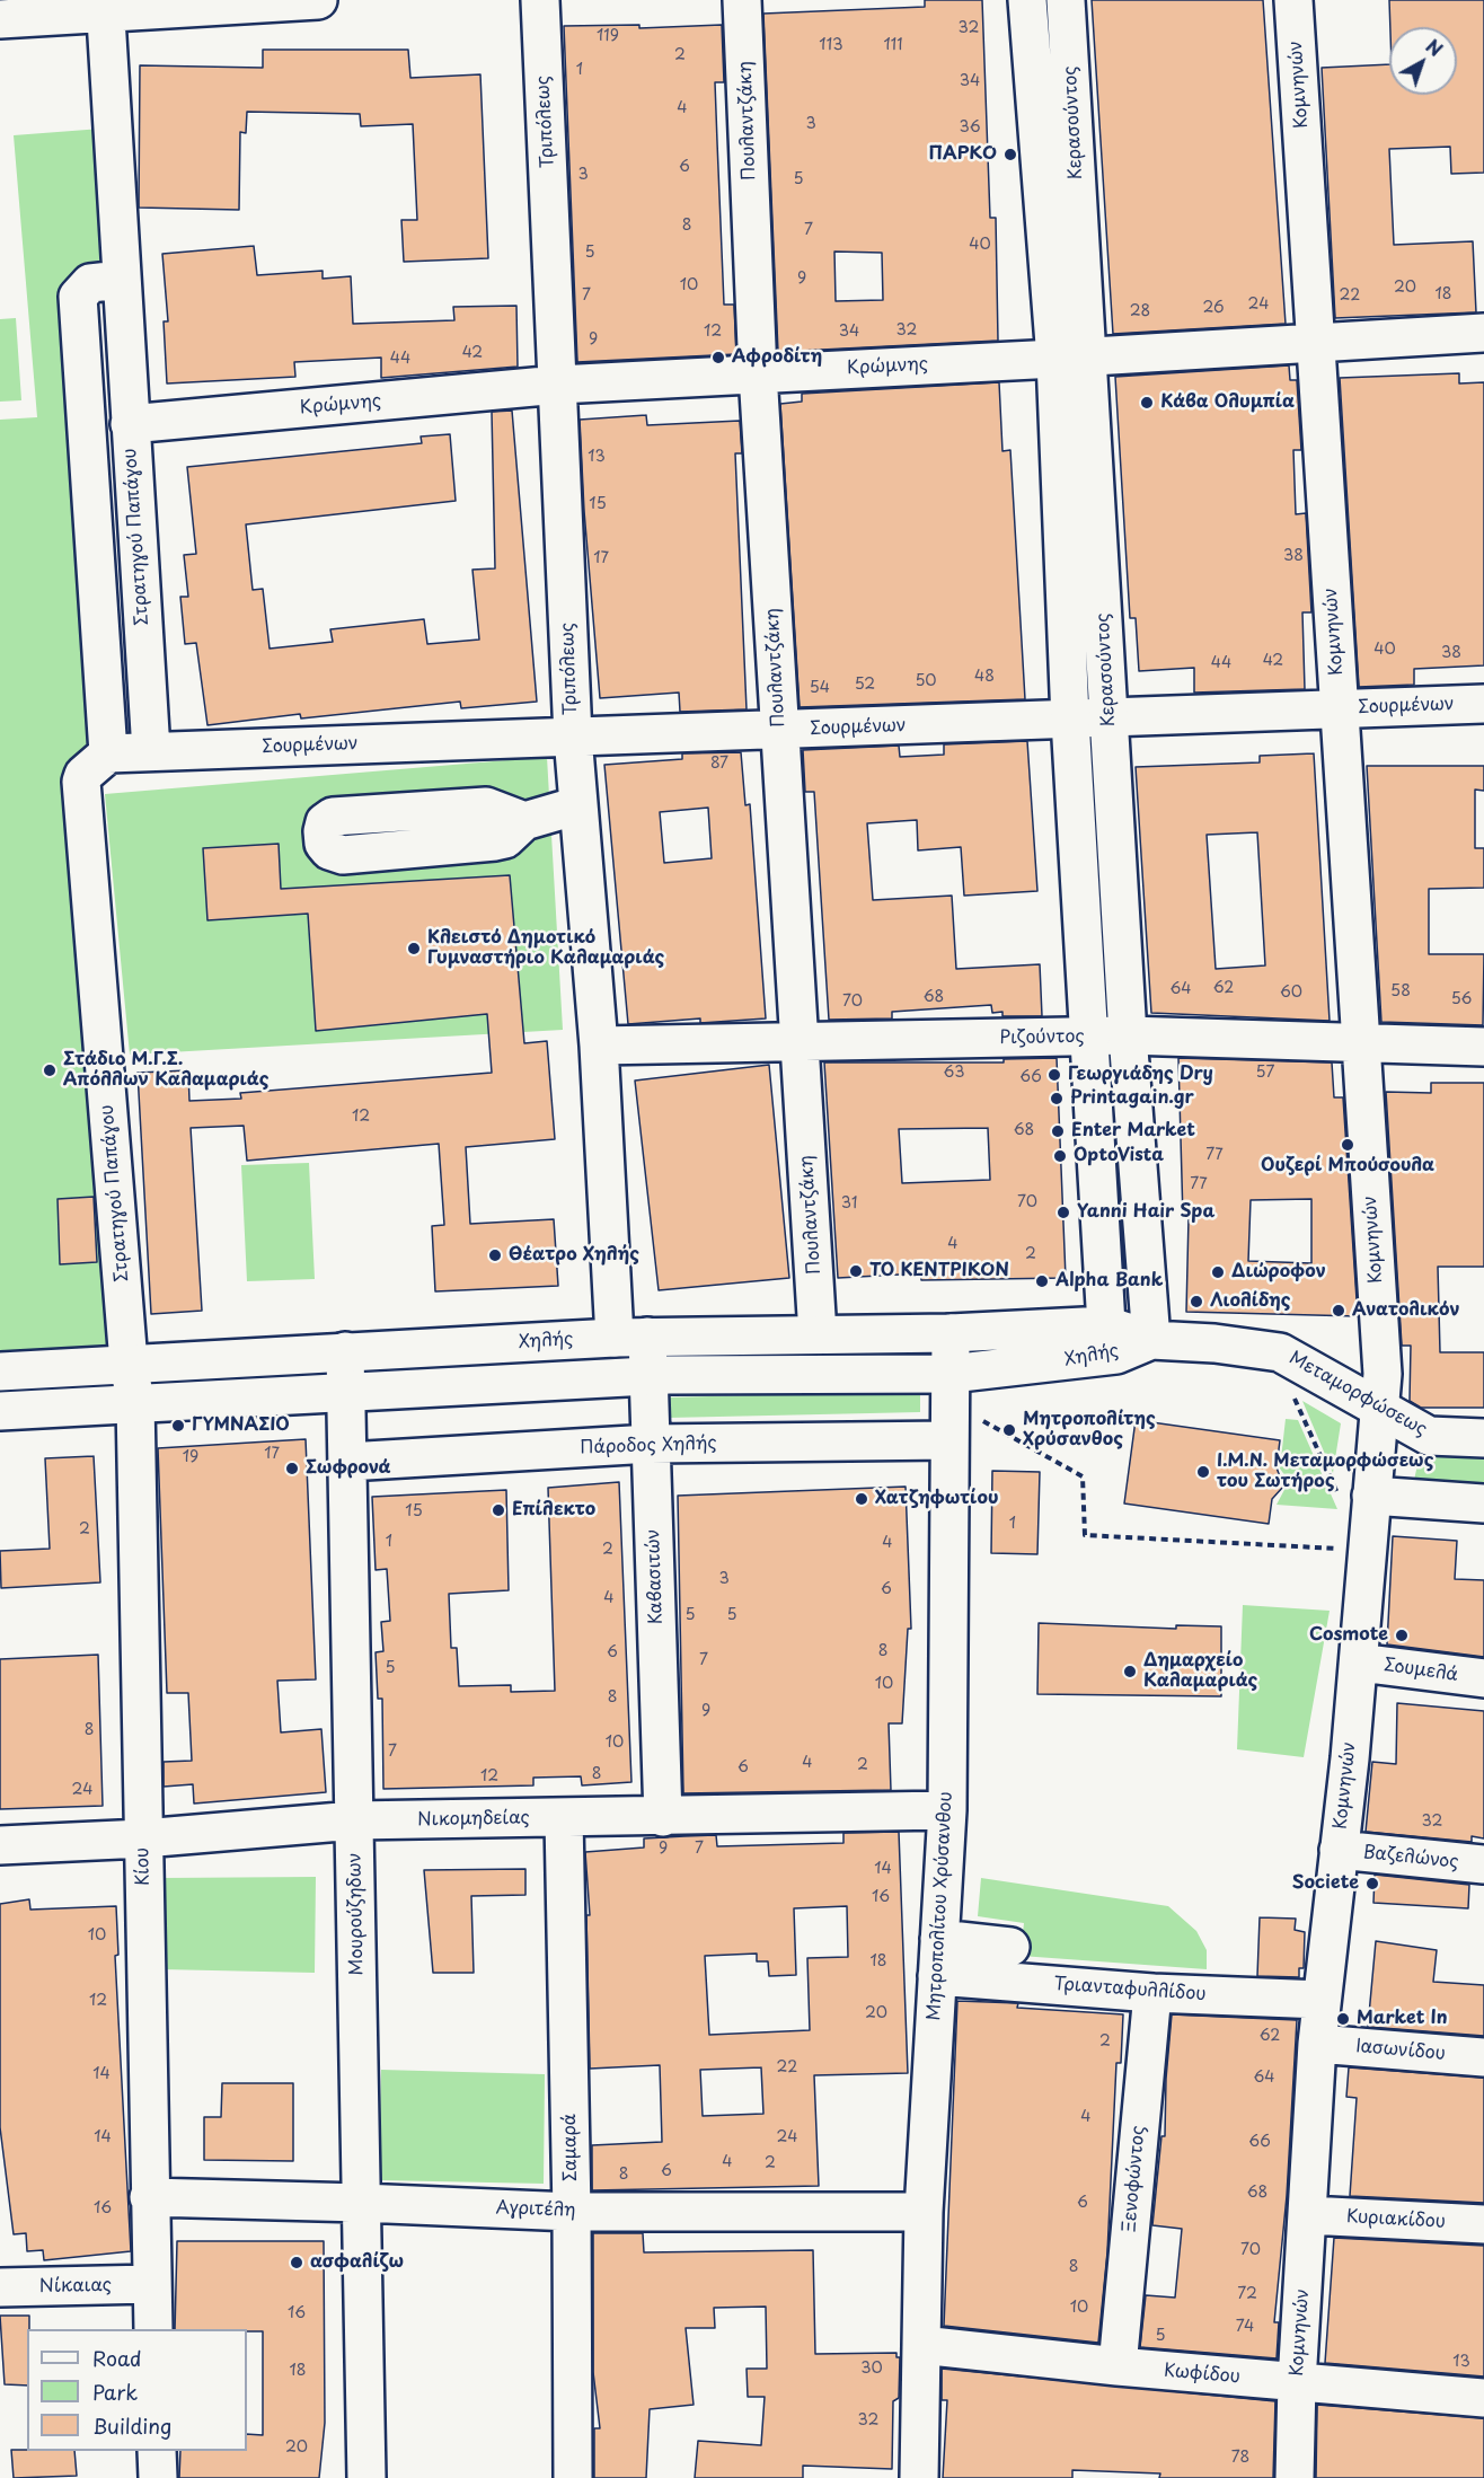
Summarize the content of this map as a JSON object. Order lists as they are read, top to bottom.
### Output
{
  "streets": {
    "street": [
      "Κομνηνών",
      "Πουλαντζάκη",
      "Τριπόλεως",
      "Κερασούντος",
      "Κρώμνης",
      "Στρατηγού Παπάγου",
      "Σουρμένων",
      "Ριζούντος",
      "Χηλής",
      "Μεταμορφώσεως",
      "Πάροδος Χηλής",
      "Καβασιτών",
      "Σουμελά",
      "Νικομηδείας",
      "Βαζελώνος",
      "Κίου",
      "Μητροπολίτου Χρύσανθου",
      "Μουρούζηδων",
      "Τριανταφυλλίδου",
      "Ιασωνίδου",
      "Σαμαρά",
      "Ξενοφώντος",
      "Αγριτέλη",
      "Κυριακίδου",
      "Νίκαιας",
      "Κωφίδου"
    ]
  },
  "crossings": [
    ["Κομνηνών", "Κρώμνης"],
    ["Κομνηνών", "Σουρμένων"],
    ["Κομνηνών", "Ριζούντος"],
    ["Κομνηνών", "Μεταμορφώσεως"],
    ["Κομνηνών", "Σουμελά"],
    ["Κομνηνών", "Βαζελώνος"],
    ["Κομνηνών", "Τριανταφυλλίδου"],
    ["Κομνηνών", "Ιασωνίδου"],
    ["Κομνηνών", "Κυριακίδου"],
    ["Κομνηνών", "Κωφίδου"],
    ["Πουλαντζάκη", "Κρώμνης"],
    ["Πουλαντζάκη", "Σουρμένων"],
    ["Πουλαντζάκη", "Ριζούντος"],
    ["Πουλαντζάκη", "Χηλής"],
    ["Τριπόλεως", "Κρώμνης"],
    ["Τριπόλεως", "Σουρμένων"],
    ["Τριπόλεως", "Ριζούντος"],
    ["Τριπόλεως", "Χηλής"],
    ["Τριπόλεως", "Καβασιτών"],
    ["Κερασούντος", "Κρώμνης"],
    ["Κερασούντος", "Σουρμένων"],
    ["Κερασούντος", "Ριζούντος"],
    ["Κερασούντος", "Χηλής"],
    ["Κερασούντος", "Μεταμορφώσεως"],
    ["Κρώμνης", "Στρατηγού Παπάγου"],
    ["Στρατηγού Παπάγου", "Σουρμένων"],
    ["Στρατηγού Παπάγου", "Χηλής"],
    ["Στρατηγού Παπάγου", "Κίου"],
    ["Χηλής", "Μεταμορφώσεως"],
    ["Χηλής", "Καβασιτών"],
    ["Χηλής", "Κίου"],
    ["Χηλής", "Μητροπολίτου Χρύσανθου"],
    ["Χηλής", "Μουρούζηδων"],
    ["Πάροδος Χηλής", "Καβασιτών"],
    ["Πάροδος Χηλής", "Μητροπολίτου Χρύσανθου"],
    ["Πάροδος Χηλής", "Μουρούζηδων"],
    ["Καβασιτών", "Νικομηδείας"],
    ["Νικομηδείας", "Κίου"],
    ["Νικομηδείας", "Μητροπολίτου Χρύσανθου"],
    ["Νικομηδείας", "Μουρούζηδων"],
    ["Νικομηδείας", "Σαμαρά"],
    ["Κίου", "Αγριτέλη"],
    ["Κίου", "Νίκαιας"],
    ["Μητροπολίτου Χρύσανθου", "Τριανταφυλλίδου"],
    ["Μητροπολίτου Χρύσανθου", "Αγριτέλη"],
    ["Μητροπολίτου Χρύσανθου", "Κωφίδου"],
    ["Μουρούζηδων", "Αγριτέλη"],
    ["Τριανταφυλλίδου", "Ξενοφώντος"],
    ["Σαμαρά", "Αγριτέλη"],
    ["Ξενοφώντος", "Κωφίδου"]
  ],
  "places": [
    "ΠΑΡΚΟ",
    "Αφροδίτη",
    "Κάβα Ολυμπία",
    "Κλειστό Δημοτικό Γυμναστήριο Καλαμαριάς",
    "Στάδιο Μ.Γ.Σ. Απόλλων Καλαμαριάς",
    "Γεωργιάδης Dry",
    "Printagain.gr",
    "Enter Market",
    "Ουζερί Μπούσουλα",
    "OptoVista",
    "Yanni Hair Spa",
    "Θέατρο Χηλής",
    "ΤΟ ΚΕΝΤΡΙΚΟΝ",
    "Διώροφον",
    "Alpha Bank",
    "Λιολίδης",
    "Ανατολικόν",
    "ΓΥΜΝΑΣΙΟ",
    "Μητροπολίτης Χρύσανθος",
    "Σωφρονά",
    "Ι.Μ.Ν. Μεταμορφώσεως του Σωτήρος",
    "Χατζηφωτίου",
    "Επίλεκτο",
    "Cosmote",
    "Δημαρχείο Καλαμαριάς",
    "Societe",
    "Market In",
    "ασφαλίζω"
  ],
  "house_numbers": [
    "32",
    "119",
    "113",
    "111",
    "2",
    "1",
    "34",
    "4",
    "3",
    "36",
    "6",
    "3",
    "5",
    "8",
    "7",
    "40",
    "5",
    "9",
    "10",
    "20",
    "18",
    "7",
    "22",
    "24",
    "26",
    "28",
    "32",
    "12",
    "34",
    "9",
    "42",
    "44",
    "13",
    "15",
    "38",
    "17",
    "40",
    "38",
    "42",
    "44",
    "48",
    "50",
    "52",
    "54",
    "87",
    "62",
    "64",
    "58",
    "60",
    "68",
    "56",
    "70",
    "63",
    "57",
    "66",
    "12",
    "68",
    "77",
    "77",
    "70",
    "31",
    "4",
    "2",
    "17",
    "19",
    "15",
    "1",
    "2",
    "1",
    "4",
    "2",
    "3",
    "6",
    "4",
    "5",
    "5",
    "8",
    "6",
    "7",
    "5",
    "10",
    "8",
    "9",
    "8",
    "10",
    "7",
    "4",
    "2",
    "6",
    "8",
    "12",
    "24",
    "32",
    "9",
    "7",
    "14",
    "16",
    "10",
    "18",
    "12",
    "20",
    "62",
    "2",
    "22",
    "14",
    "64",
    "4",
    "14",
    "24",
    "66",
    "4",
    "2",
    "6",
    "8",
    "68",
    "6",
    "16",
    "70",
    "8",
    "72",
    "10",
    "16",
    "74",
    "5",
    "13",
    "30",
    "18",
    "32",
    "20",
    "78"
  ],
  "legend": ["Road", "Park", "Building"],
  "north": "top right"
}
